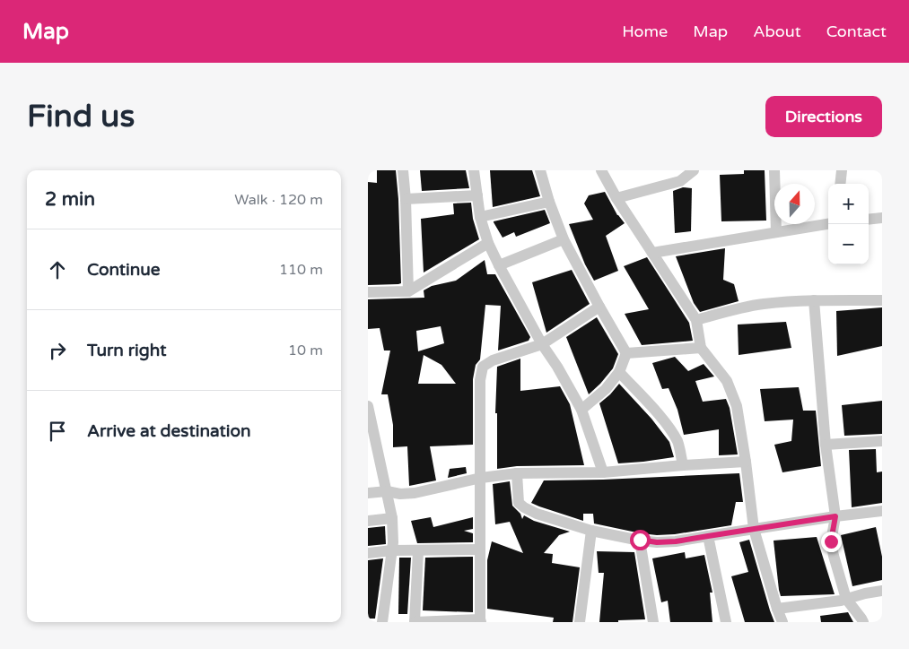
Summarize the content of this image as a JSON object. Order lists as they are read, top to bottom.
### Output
{
  "north": "top",
  "page": {
    "header": "Map",
    "nav": [
      "Home",
      "Map",
      "About",
      "Contact"
    ],
    "buttons": "Directions",
    "title": "Find us",
    "heading": ["2 min", "Walk · 120 m"],
    "map_buttons": ["+", "−"],
    "list": [
      ["Continue", "110 m"],
      ["Turn right", "10 m"],
      "Arrive at destination"
    ]
  }
}
